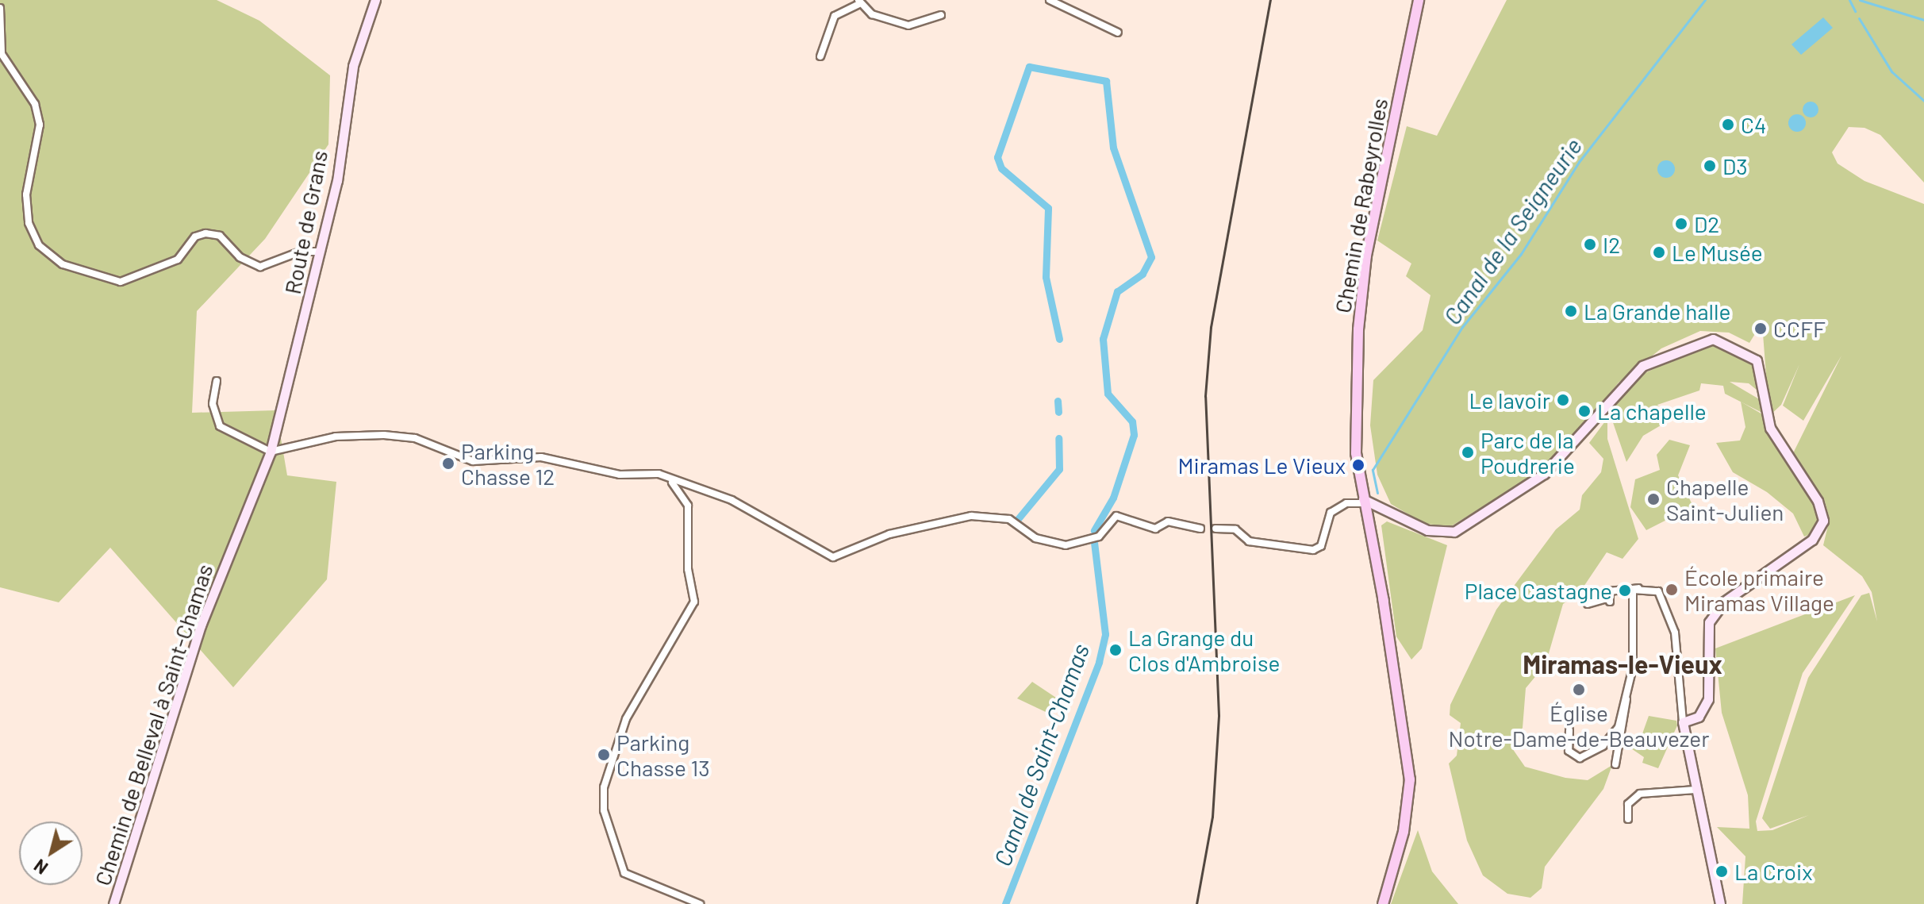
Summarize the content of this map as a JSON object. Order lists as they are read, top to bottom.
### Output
{
  "streets": {
    "main road": ["Chemin de Rabeyrolles"],
    "street": ["Route de Grans", "Chemin de Belleval à Saint-Chamas"]
  },
  "crossings": [
    ["Route de Grans", "Chemin de Belleval à Saint-Chamas"]
  ],
  "districts": ["Miramas-le-Vieux"],
  "water": ["Canal de la Seigneurie", "Canal de Saint-Chamas"],
  "places": [
    "C4",
    "D3",
    "D2",
    "I2",
    "Le Musée",
    "La Grande halle",
    "CCFF",
    "Le lavoir",
    "La chapelle",
    "Parc de la Poudrerie",
    "Parking Chasse 12",
    "Miramas Le Vieux",
    "Chapelle Saint-Julien",
    "École primaire Miramas Village",
    "Place Castagne",
    "La Grange du Clos d'Ambroise",
    "Église Notre-Dame-de-Beauvezer",
    "Parking Chasse 13",
    "La Croix"
  ],
  "north": "bottom left"
}
